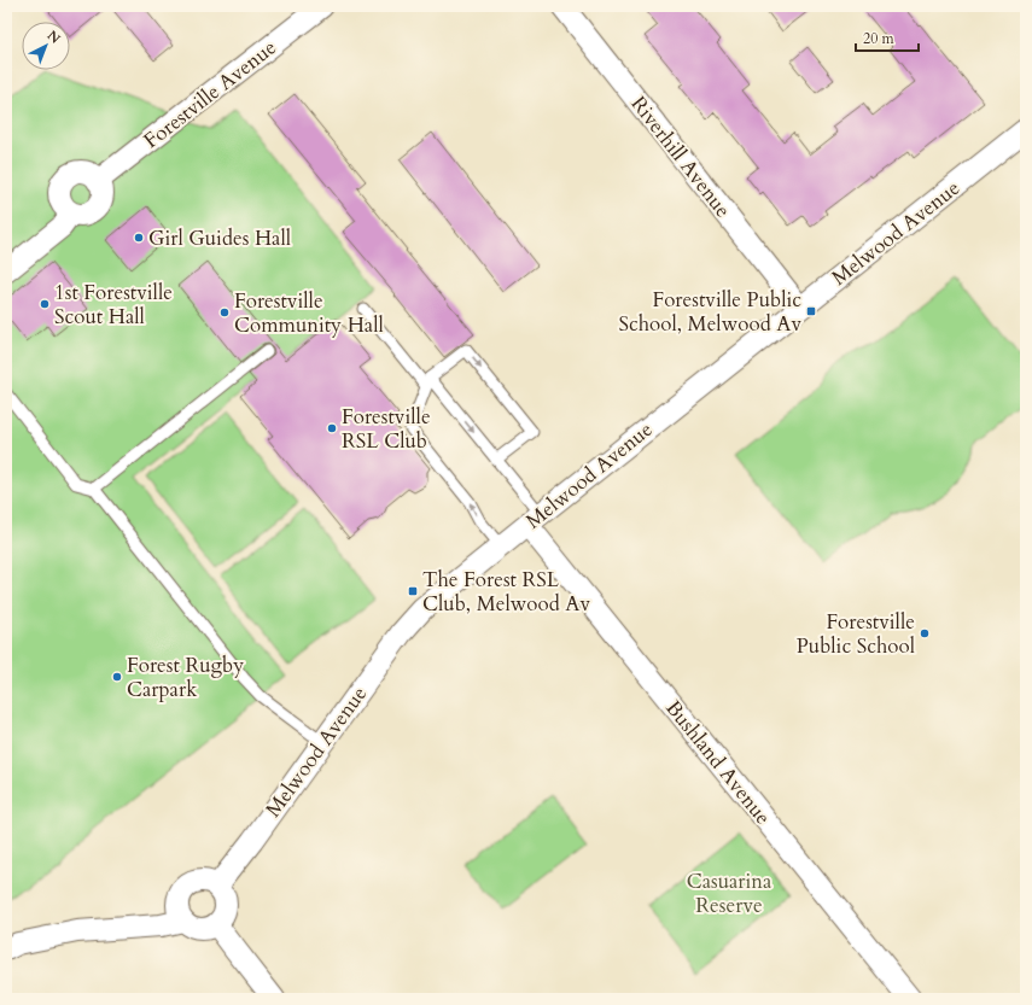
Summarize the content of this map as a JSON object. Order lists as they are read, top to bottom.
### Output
{
  "streets": {
    "street": [
      "Forestville Avenue",
      "Riverhill Avenue",
      "Melwood Avenue",
      "Bushland Avenue"
    ]
  },
  "crossings": [
    ["Riverhill Avenue", "Melwood Avenue"],
    ["Melwood Avenue", "Bushland Avenue"]
  ],
  "parks": ["Casuarina Reserve"],
  "places": {
    "other": [
      "Girl Guides Hall",
      "1st Forestville Scout Hall",
      "Forestville Community Hall",
      "Forestville RSL Club",
      "Forestville Public School",
      "Forest Rugby Carpark"
    ],
    "transit": ["Forestville Public School, Melwood Av", "The Forest RSL Club, Melwood Av"]
  },
  "scale_bar": "20 m",
  "north": "top right"
}
